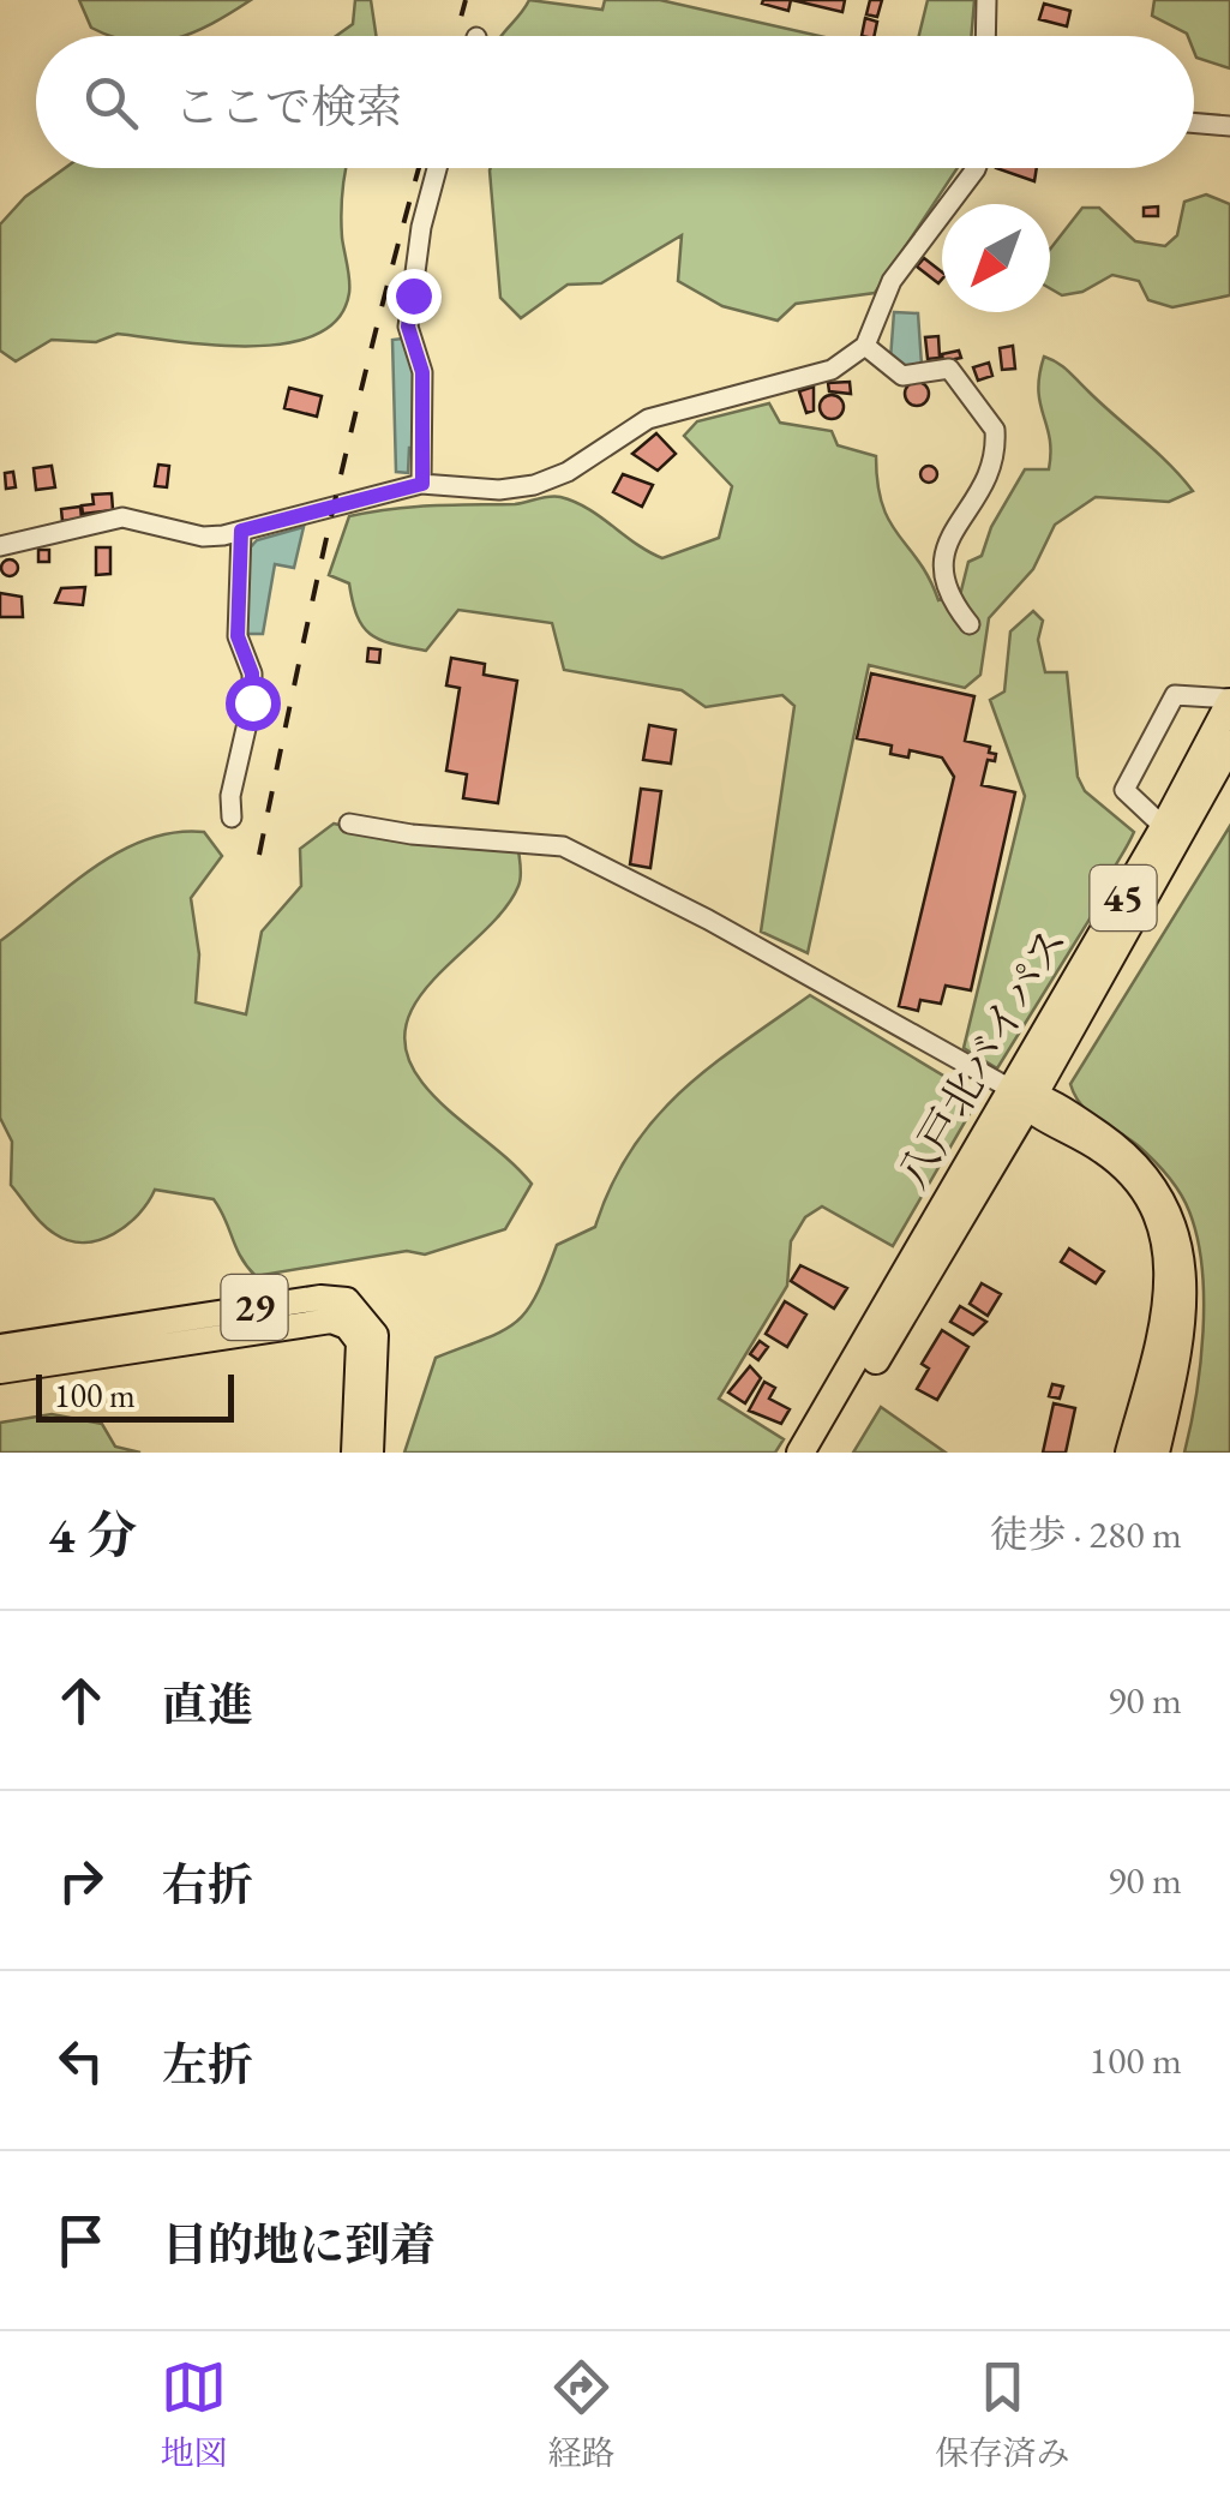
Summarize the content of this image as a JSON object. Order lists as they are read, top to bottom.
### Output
{
  "streets": {
    "highway": ["45", "八戸北バイパス"],
    "main road": ["29"]
  },
  "scale_bar": "100 m",
  "north": "bottom left",
  "page": {
    "search": "ここで検索",
    "scale": "100 m",
    "heading": ["4 分", "徒歩 · 280 m"],
    "list": [
      ["直進", "90 m"],
      ["右折", "90 m"],
      ["左折", "100 m"],
      "目的地に到着"
    ],
    "nav": ["地図", "経路", "保存済み"]
  }
}
